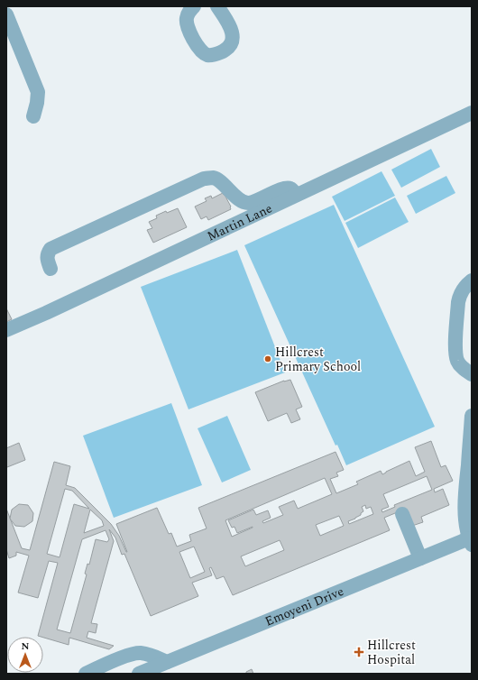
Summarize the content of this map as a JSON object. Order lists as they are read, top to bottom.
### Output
{
  "streets": {
    "street": ["Martin Lane", "Emoyeni Drive"]
  },
  "places": {
    "other": ["Hillcrest Primary School"],
    "health": ["Hillcrest Hospital"]
  },
  "north": "top"
}
